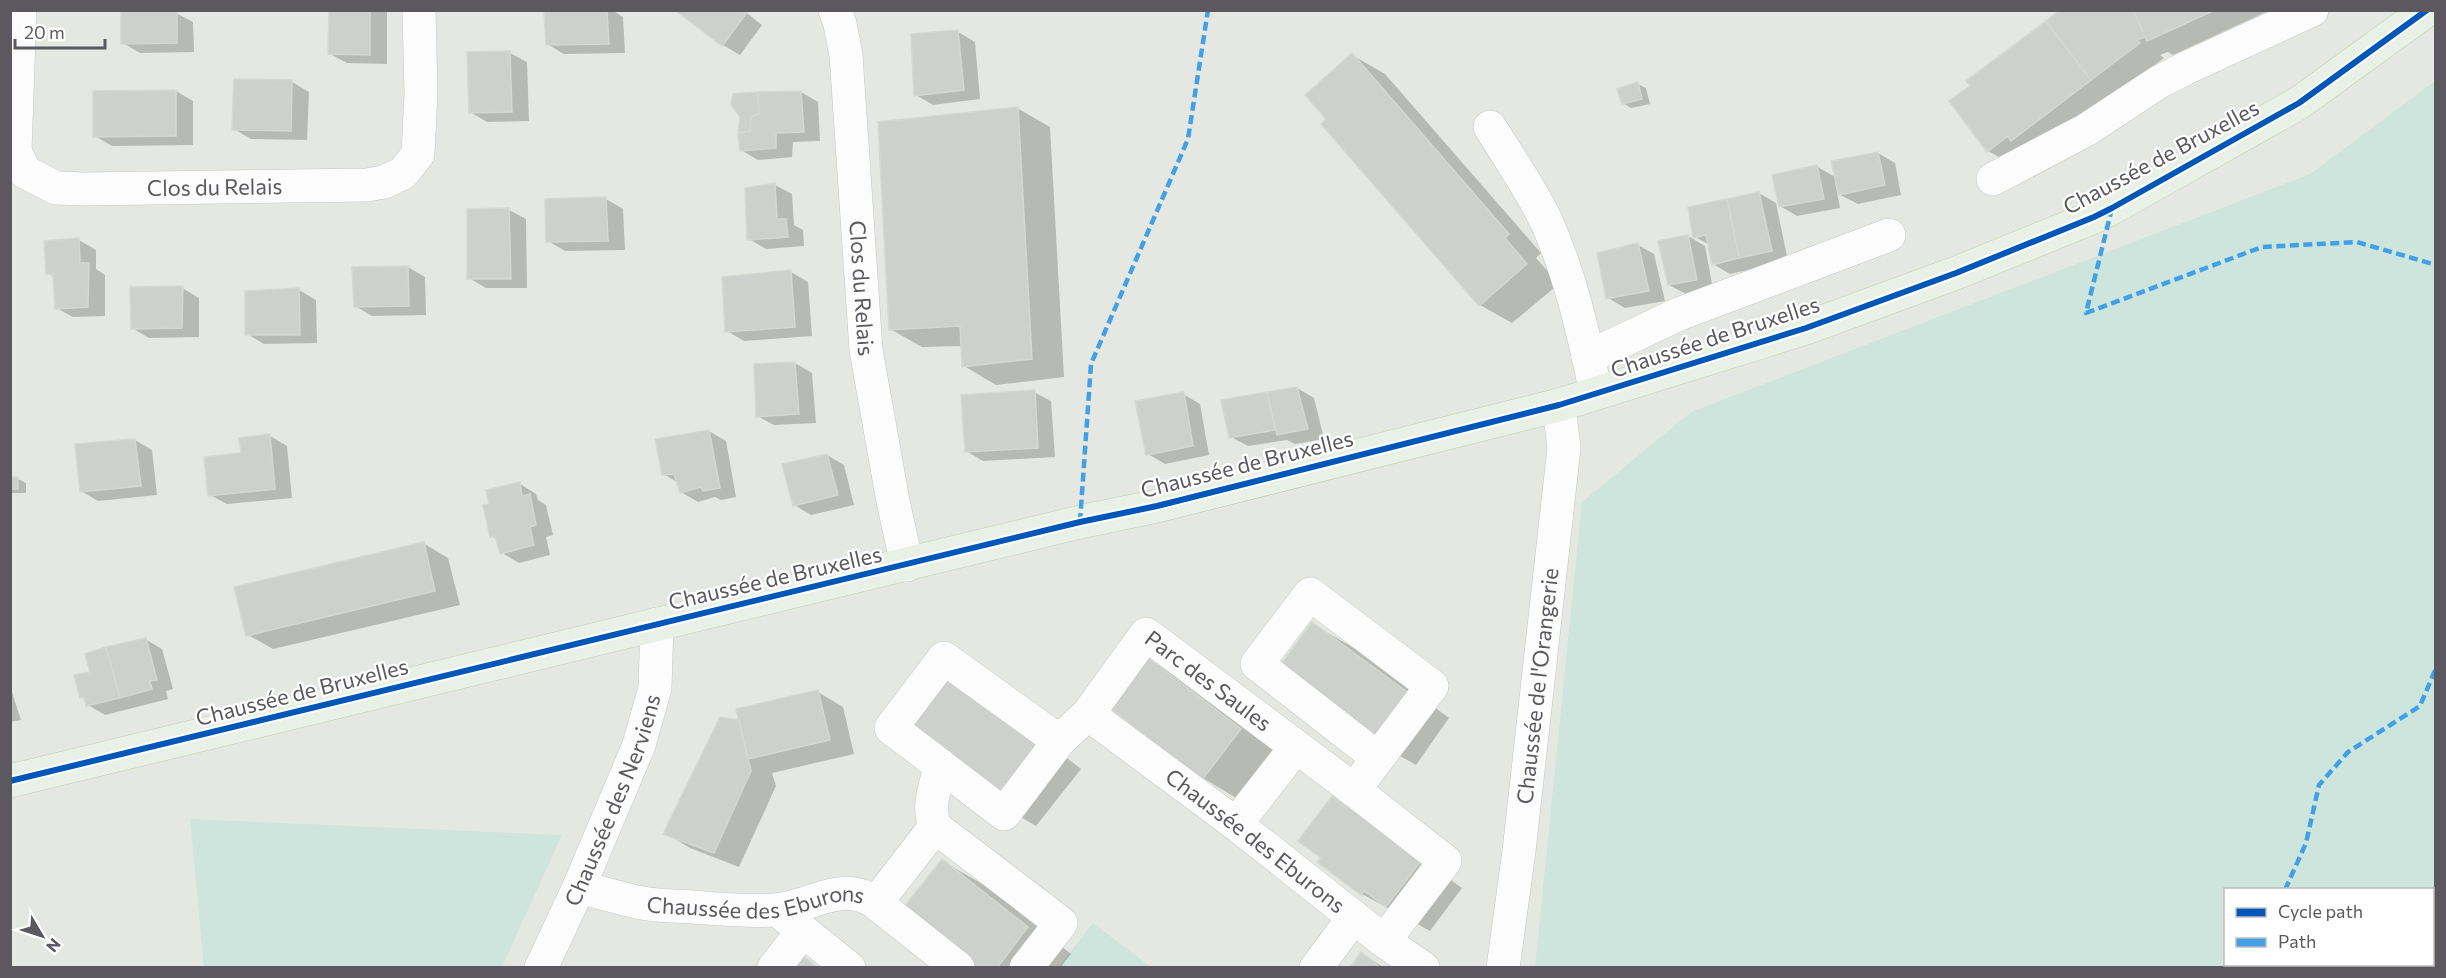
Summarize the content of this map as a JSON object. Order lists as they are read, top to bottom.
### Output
{
  "streets": {
    "main road": ["Chaussée de Bruxelles"],
    "street": [
      "Clos du Relais",
      "Chaussée de l'Orangerie",
      "Parc des Saules",
      "Chaussée des Nerviens",
      "Chaussée des Eburons"
    ]
  },
  "crossings": [
    ["Chaussée de Bruxelles", "Clos du Relais"],
    ["Chaussée de Bruxelles", "Chaussée de l'Orangerie"],
    ["Chaussée de Bruxelles", "Chaussée des Nerviens"],
    ["Parc des Saules", "Chaussée des Eburons"],
    ["Chaussée des Nerviens", "Chaussée des Eburons"]
  ],
  "legend": ["Cycle path", "Path"],
  "scale_bar": "20 m",
  "north": "bottom right"
}
